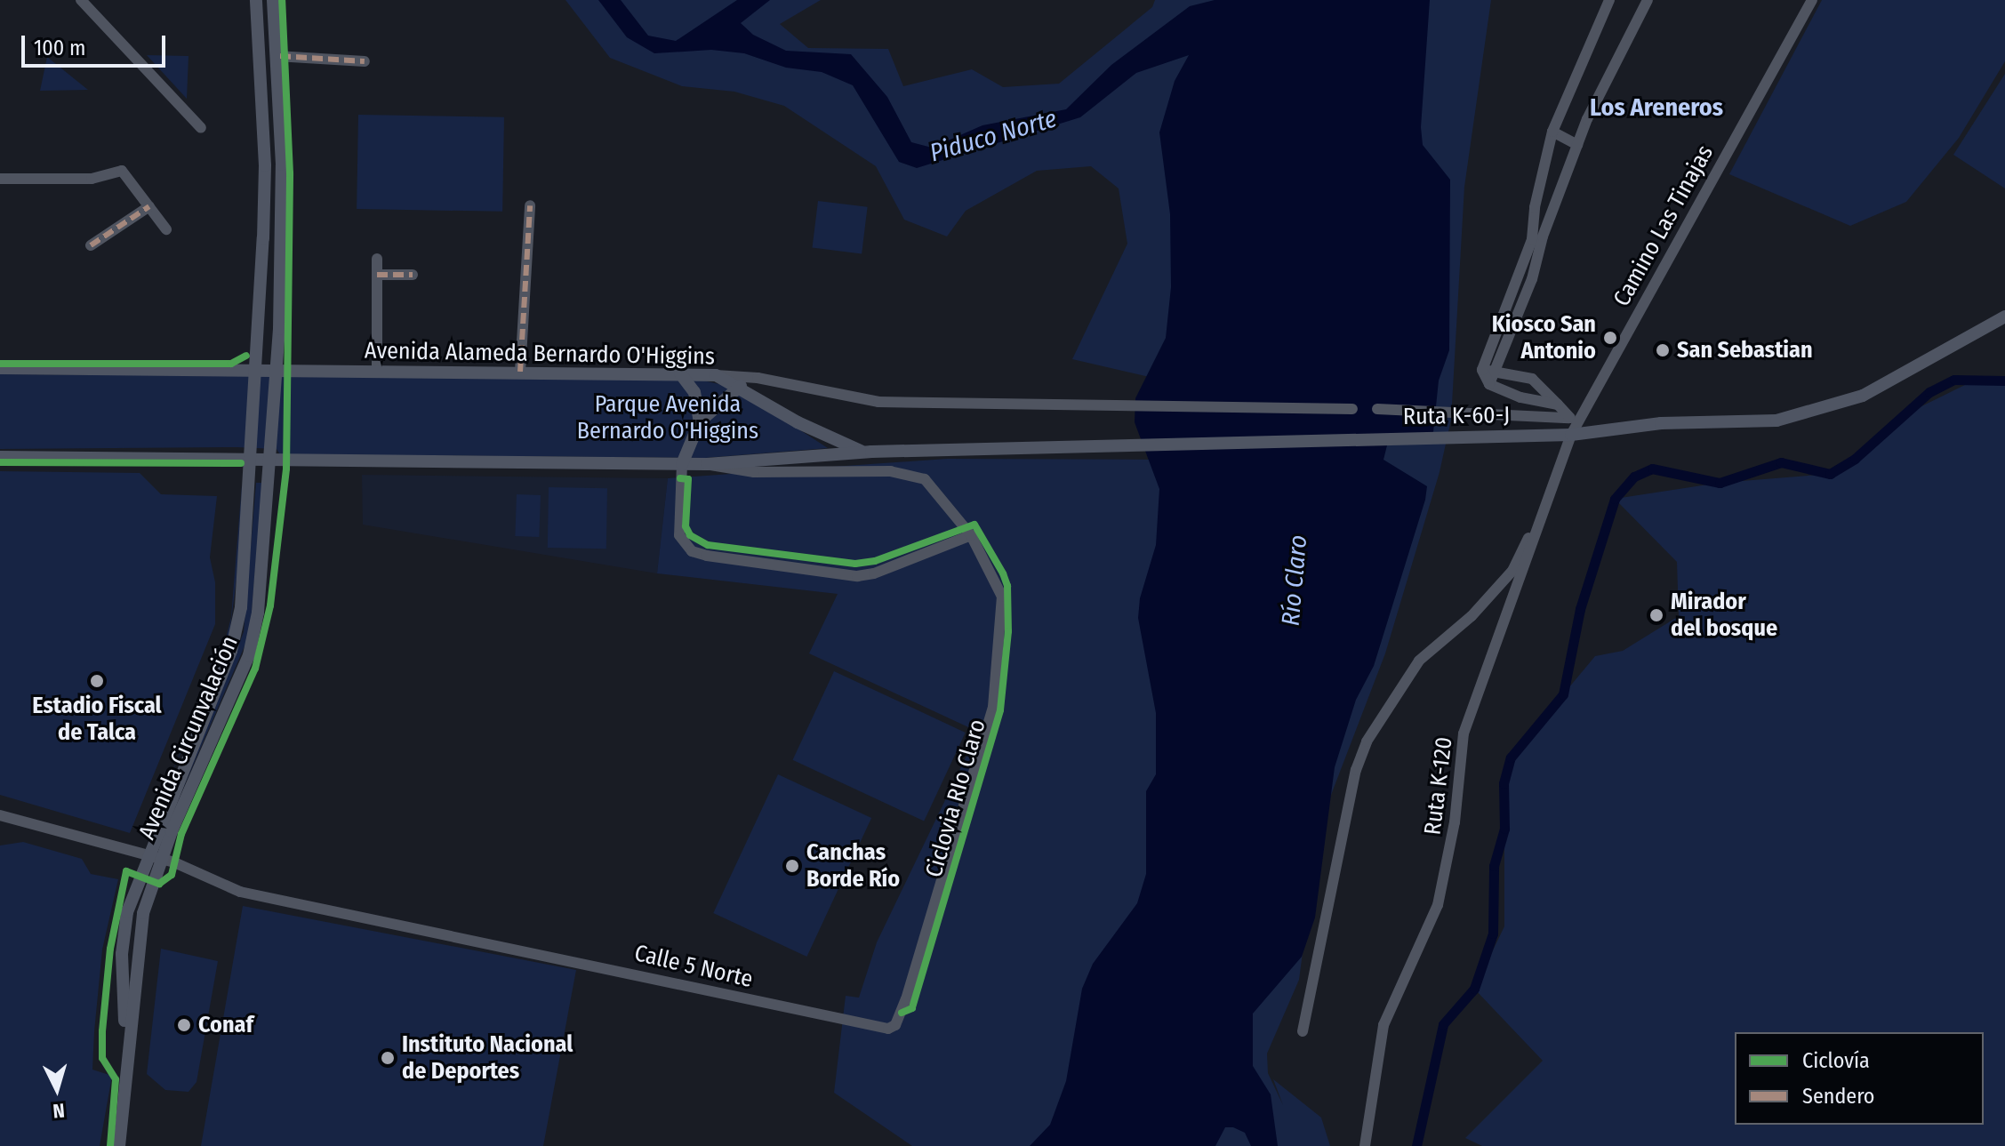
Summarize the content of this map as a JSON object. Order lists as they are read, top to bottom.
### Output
{
  "streets": {
    "main road": ["Avenida Alameda Bernardo O'Higgins", "Ruta K-60-J", "Avenida Circunvalación"],
    "street": ["Camino Las Tinajas", "Ruta K-120", "Calle 5 Norte"],
    "cycle path": ["Ciclovia RIo Claro"]
  },
  "crossings": [
    ["Camino Las Tinajas", "Ruta K-60-J"],
    ["Camino Las Tinajas", "Ruta K-120"],
    ["Avenida Alameda Bernardo O'Higgins", "Ruta K-60-J"],
    ["Avenida Alameda Bernardo O'Higgins", "Avenida Circunvalación"],
    ["Ruta K-60-J", "Ruta K-120"],
    ["Avenida Circunvalación", "Calle 5 Norte"]
  ],
  "districts": ["Los Areneros"],
  "water": ["Piduco Norte", "Río Claro"],
  "parks": ["Parque Avenida Bernardo O'Higgins"],
  "places": [
    "Kiosco San Antonio",
    "San Sebastian",
    "Mirador del bosque",
    "Estadio Fiscal de Talca",
    "Canchas Borde Río",
    "Conaf",
    "Instituto Nacional de Deportes"
  ],
  "legend": ["Ciclovía", "Sendero"],
  "scale_bar": "100 m",
  "north": "bottom"
}
